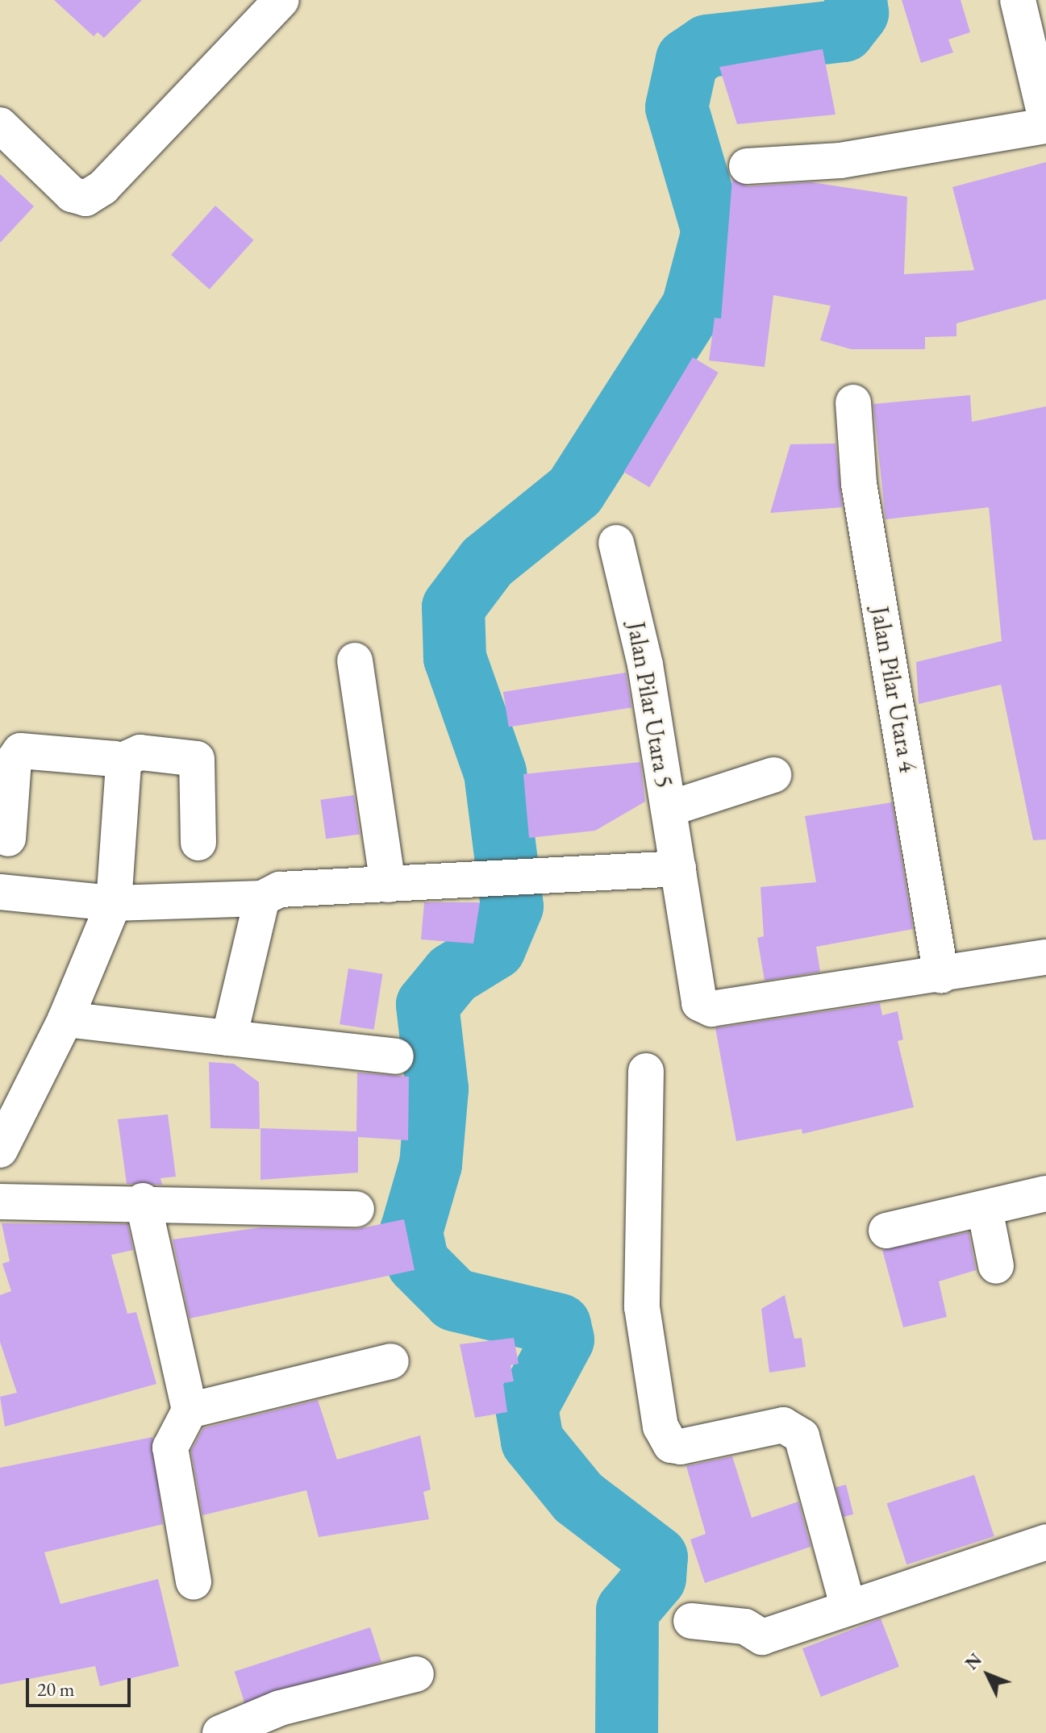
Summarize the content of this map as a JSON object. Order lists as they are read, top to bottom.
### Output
{
  "streets": {
    "street": ["Jalan Pilar Utara 4", "Jalan Pilar Utara 5"]
  },
  "crossings": [
    ["Jalan Pilar Utara 4", "Jalan Pilar Utara 5"]
  ],
  "scale_bar": "20 m",
  "north": "top left"
}
